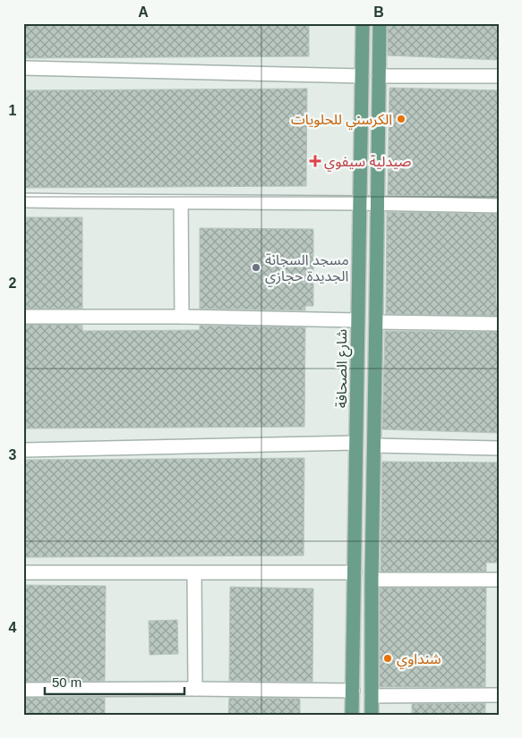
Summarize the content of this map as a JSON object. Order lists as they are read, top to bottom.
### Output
{
  "streets": {
    "main road": ["شارع الصحافة"]
  },
  "places": {
    "other": ["الكرسني للحلويات", "مسجد السجانة الجديدة حجازي", "شنداوي"],
    "health": ["صيدلية سيفوي"]
  },
  "scale_bar": "50 m",
  "grid": {
    "columns": ["A", "B"],
    "rows": [
      "1",
      "2",
      "3",
      "4"
    ]
  }
}
